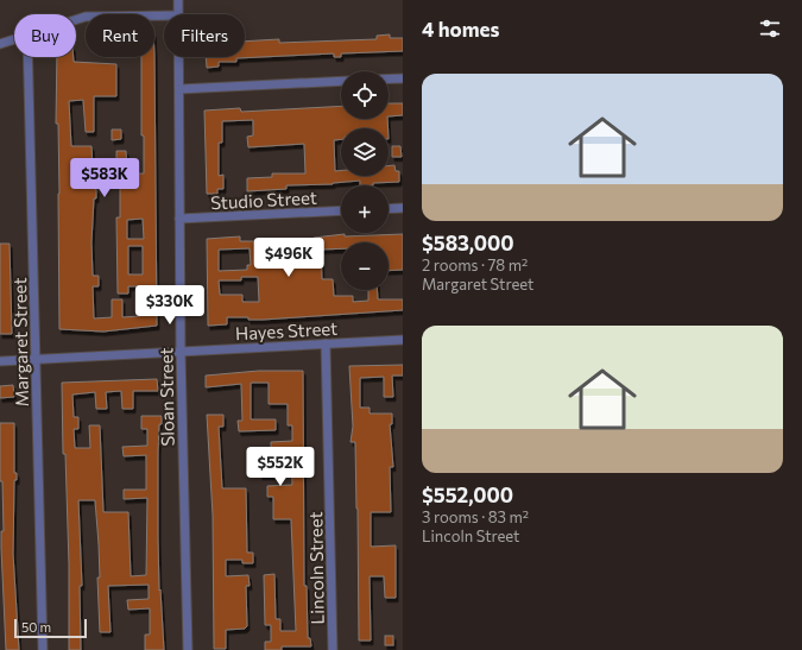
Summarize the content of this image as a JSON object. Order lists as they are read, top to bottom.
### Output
{
  "streets": {
    "street": [
      "Studio Street",
      "Hayes Street",
      "Margaret Street",
      "Sloan Street",
      "Lincoln Street"
    ]
  },
  "crossings": [
    ["Studio Street", "Sloan Street"],
    ["Hayes Street", "Margaret Street"],
    ["Hayes Street", "Sloan Street"],
    ["Hayes Street", "Lincoln Street"]
  ],
  "scale_bar": "50 m",
  "page": {
    "heading": "4 homes",
    "chip": ["Buy", "Rent", "Filters"],
    "list": [
      {
        "name": "$583,000",
        "note": "2 rooms · 78 m² · Margaret Street"
      },
      {
        "name": "$552,000",
        "note": "3 rooms · 83 m² · Lincoln Street"
      }
    ],
    "map_buttons": ["+", "−"],
    "price": [
      "$583K",
      "$496K",
      "$330K",
      "$552K"
    ],
    "scale": "50 m"
  }
}
